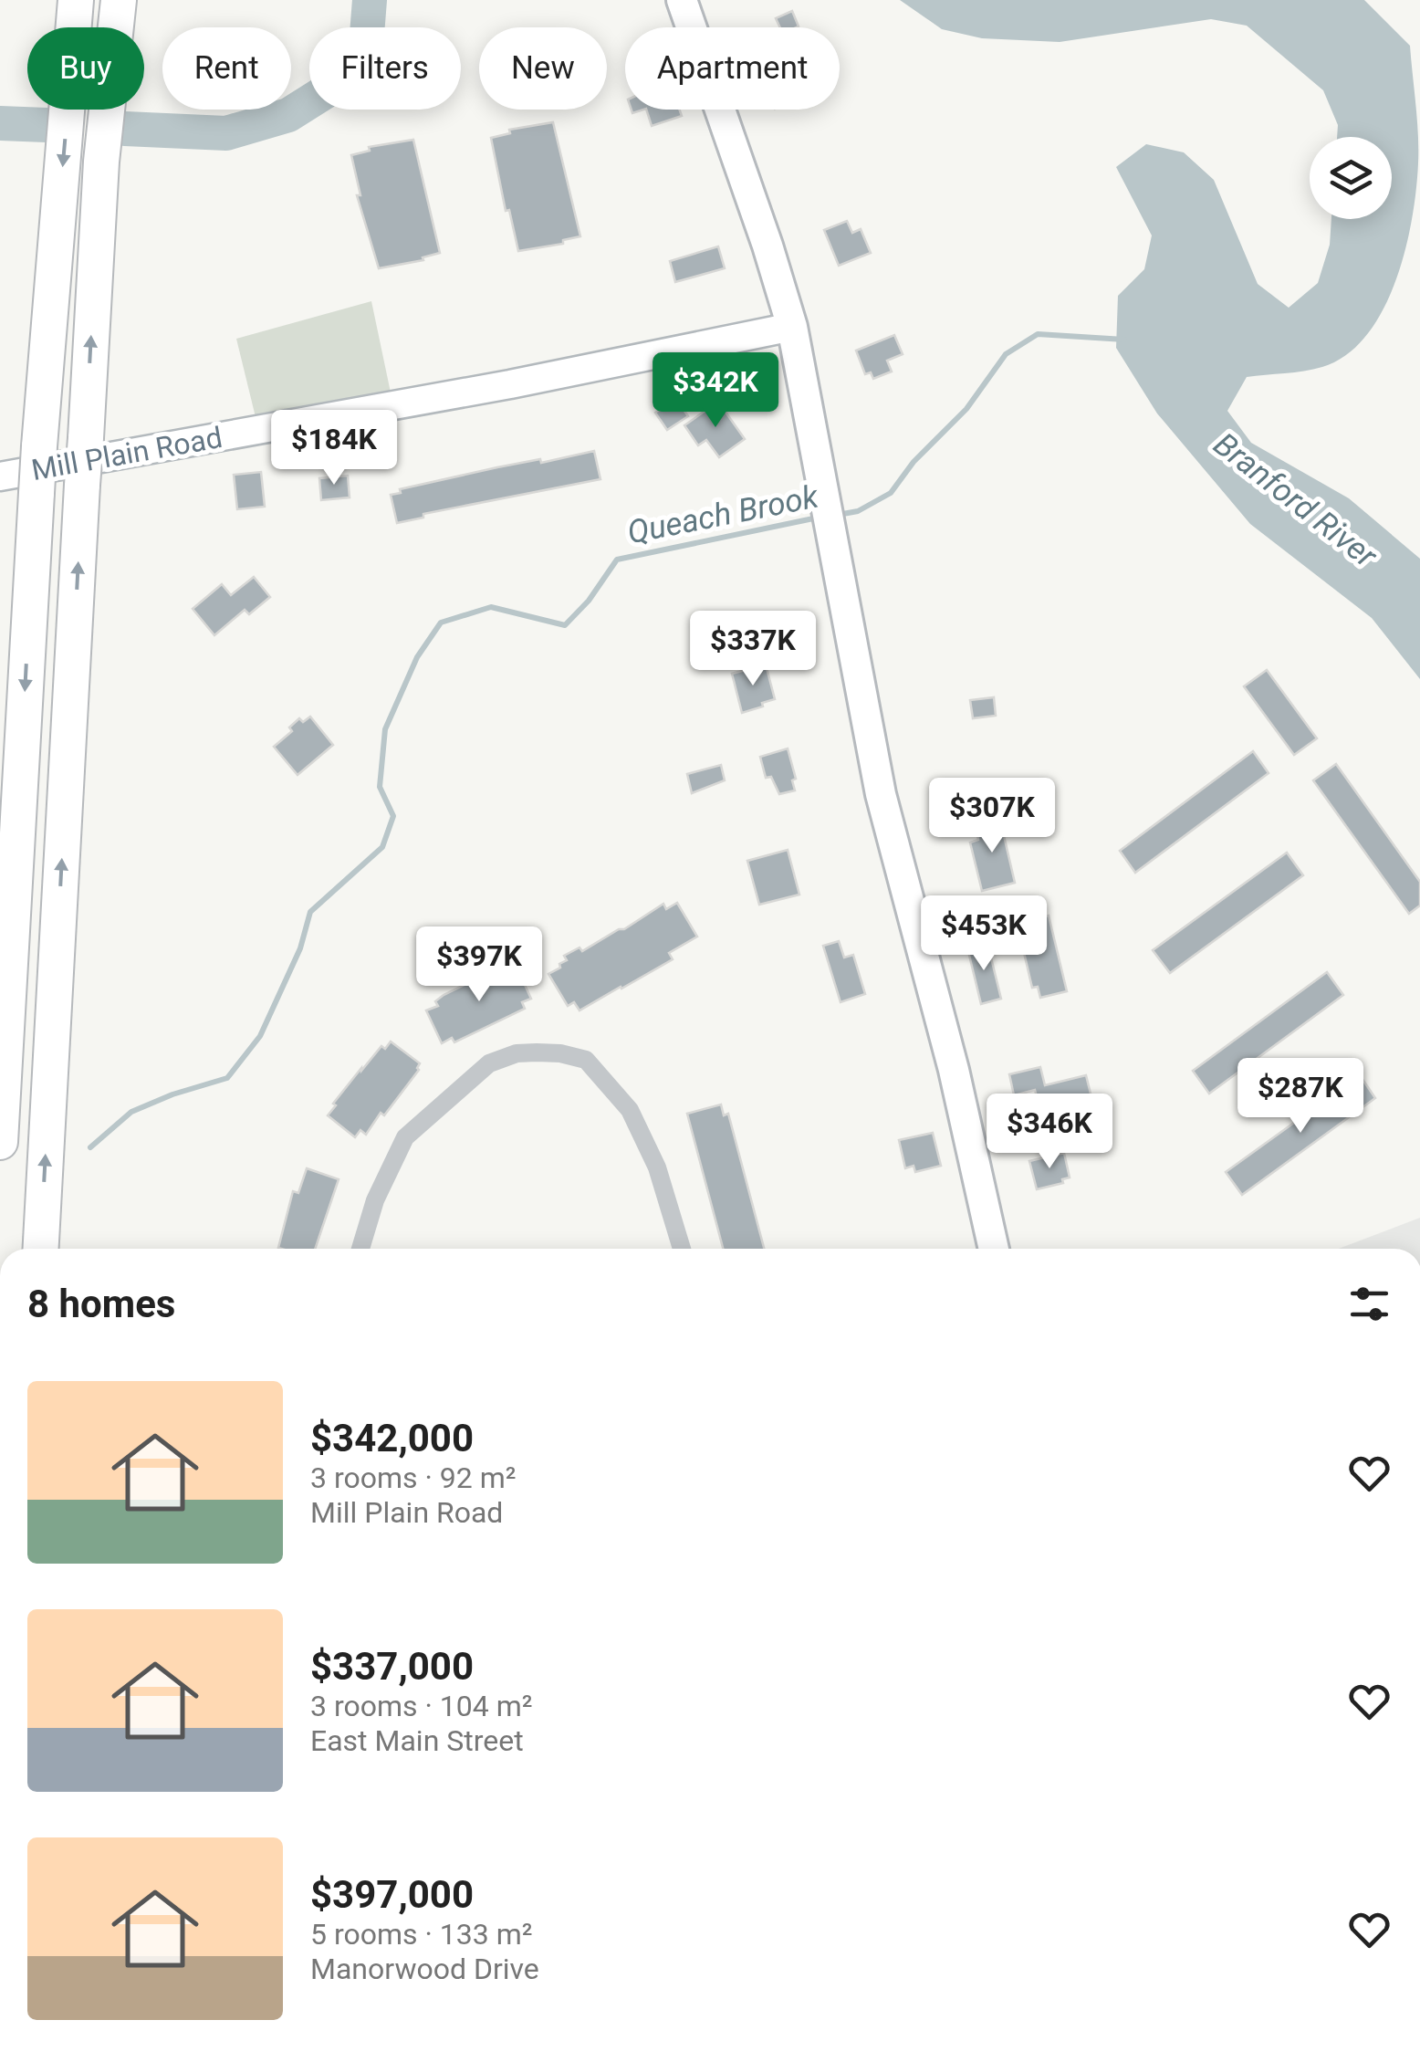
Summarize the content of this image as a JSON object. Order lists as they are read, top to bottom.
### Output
{
  "streets": {
    "street": ["Mill Plain Road"]
  },
  "water": ["Branford River", "Queach Brook"],
  "page": {
    "chip": [
      "Buy",
      "Rent",
      "Filters",
      "New",
      "Apartment"
    ],
    "price": [
      "$342K",
      "$184K",
      "$337K",
      "$307K",
      "$453K",
      "$397K",
      "$287K",
      "$346K"
    ],
    "heading": "8 homes",
    "list": [
      {
        "name": "$342,000",
        "note": "3 rooms · 92 m² · Mill Plain Road"
      },
      {
        "name": "$337,000",
        "note": "3 rooms · 104 m² · East Main Street"
      },
      {
        "name": "$397,000",
        "note": "5 rooms · 133 m² · Manorwood Drive"
      }
    ]
  }
}
